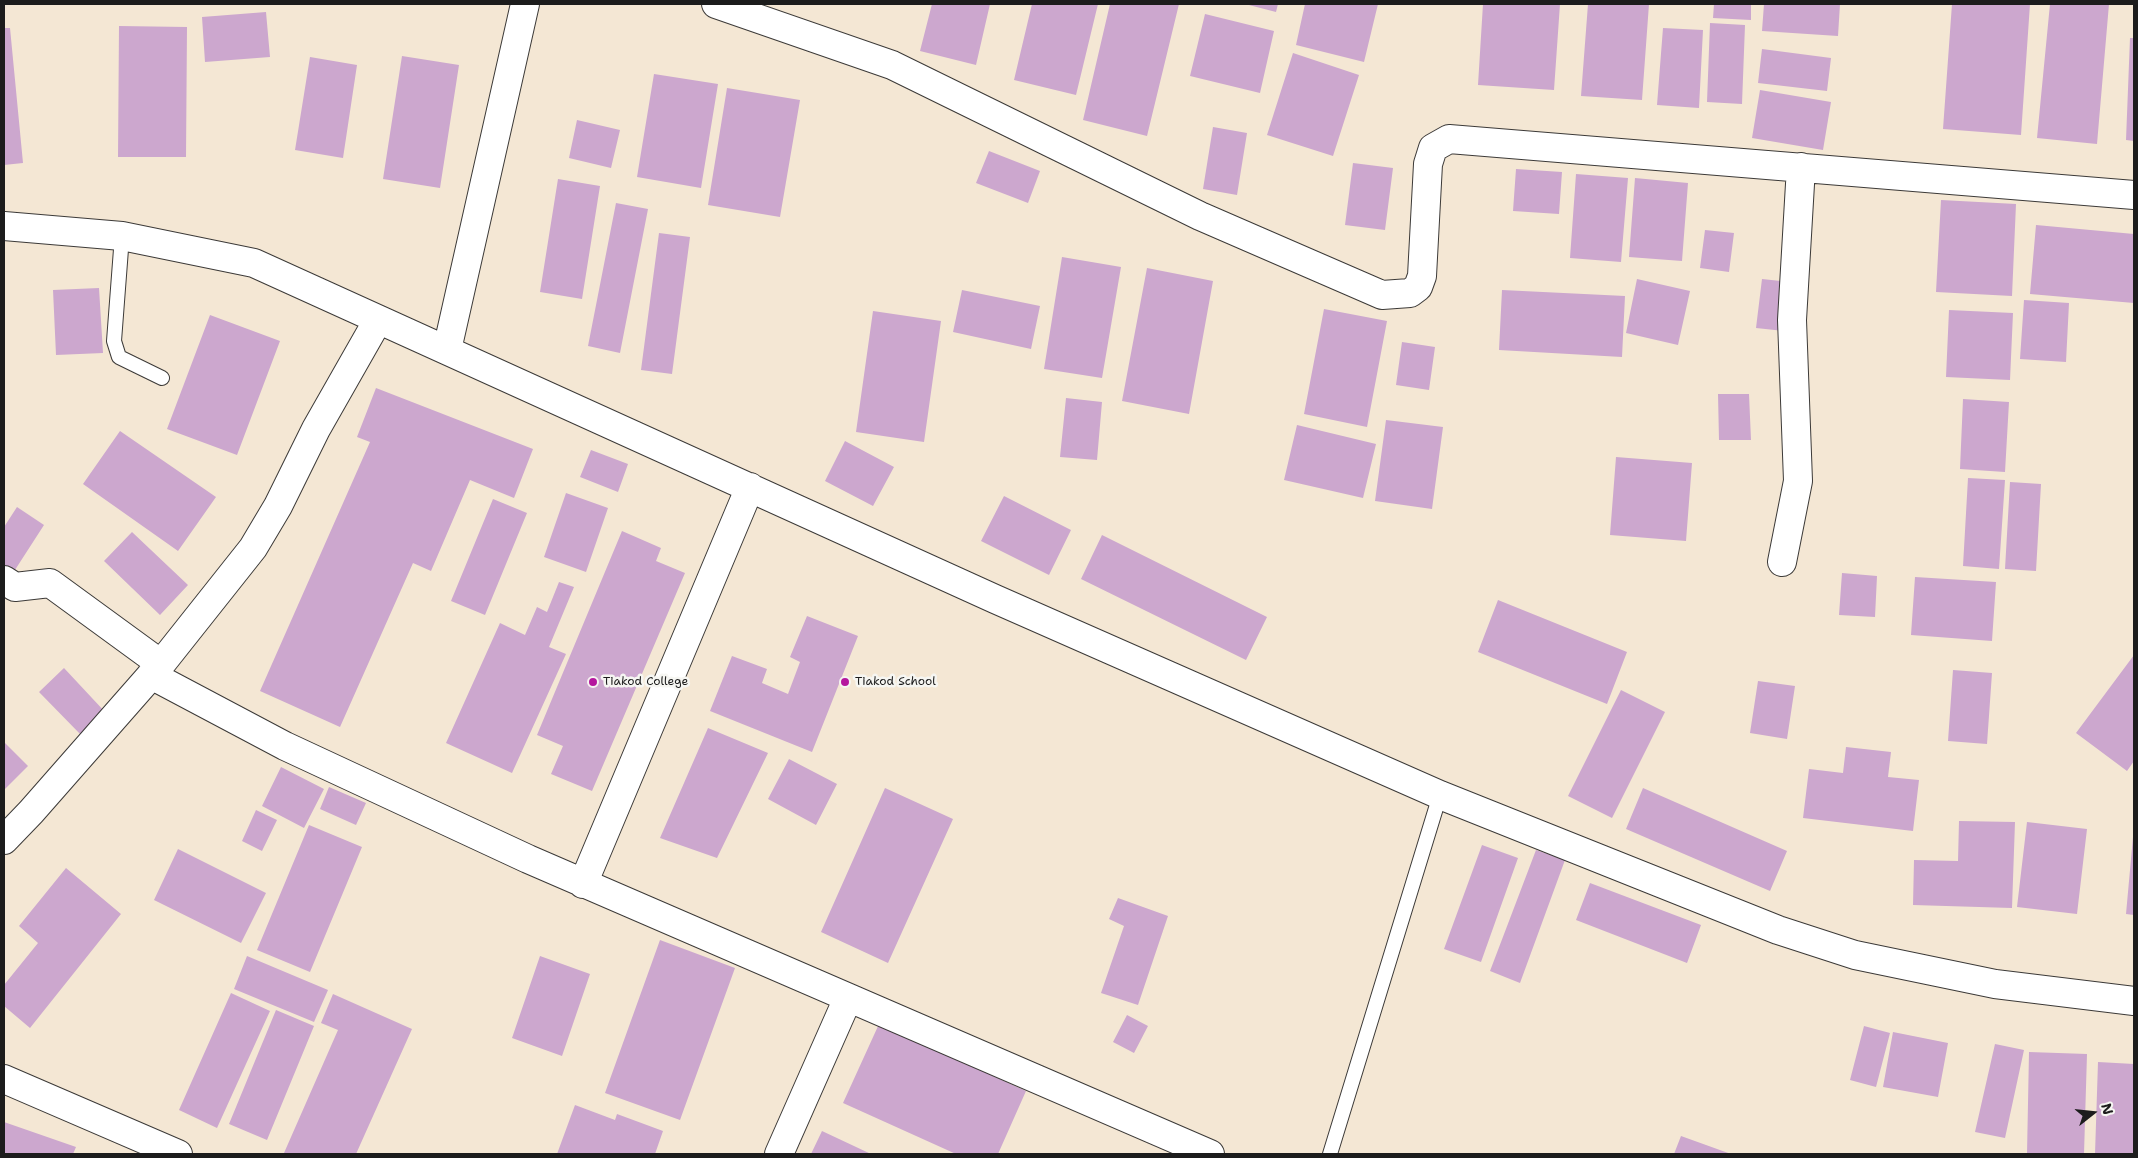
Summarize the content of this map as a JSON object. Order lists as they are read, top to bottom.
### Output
{
  "places": ["Tiakod College", "Tiakod School"],
  "north": "right"
}
